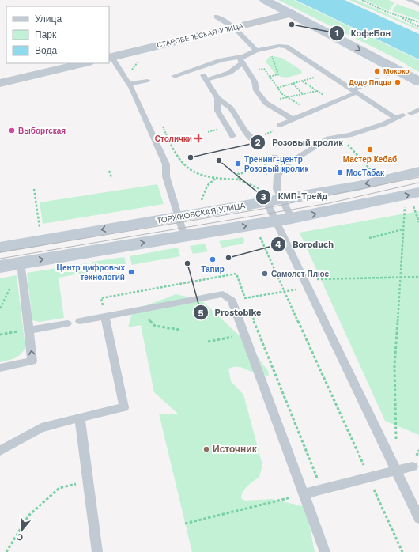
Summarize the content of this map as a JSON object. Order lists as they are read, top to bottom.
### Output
{
  "streets": {
    "main road": ["ТОРЖКОВСКАЯ УЛИЦА"],
    "street": ["СТАРОБЕЛЬСКАЯ УЛИЦА"]
  },
  "places": {
    "other": [
      "КофеБон",
      "Мококо",
      "Додо Пицца",
      "Выборгская",
      "Мастер Кебаб",
      "Розовый кролик",
      "КМП-Трейд",
      "Тренинг-центр Розовый кролик",
      "МосТабак",
      "Boroduch",
      "Тапир",
      "Prostobike",
      "Центр цифровых технологий",
      "Самолет Плюс",
      "Источник"
    ],
    "health": ["Столички"]
  },
  "legend": ["Улица", "Парк", "Вода"],
  "north": "bottom"
}
